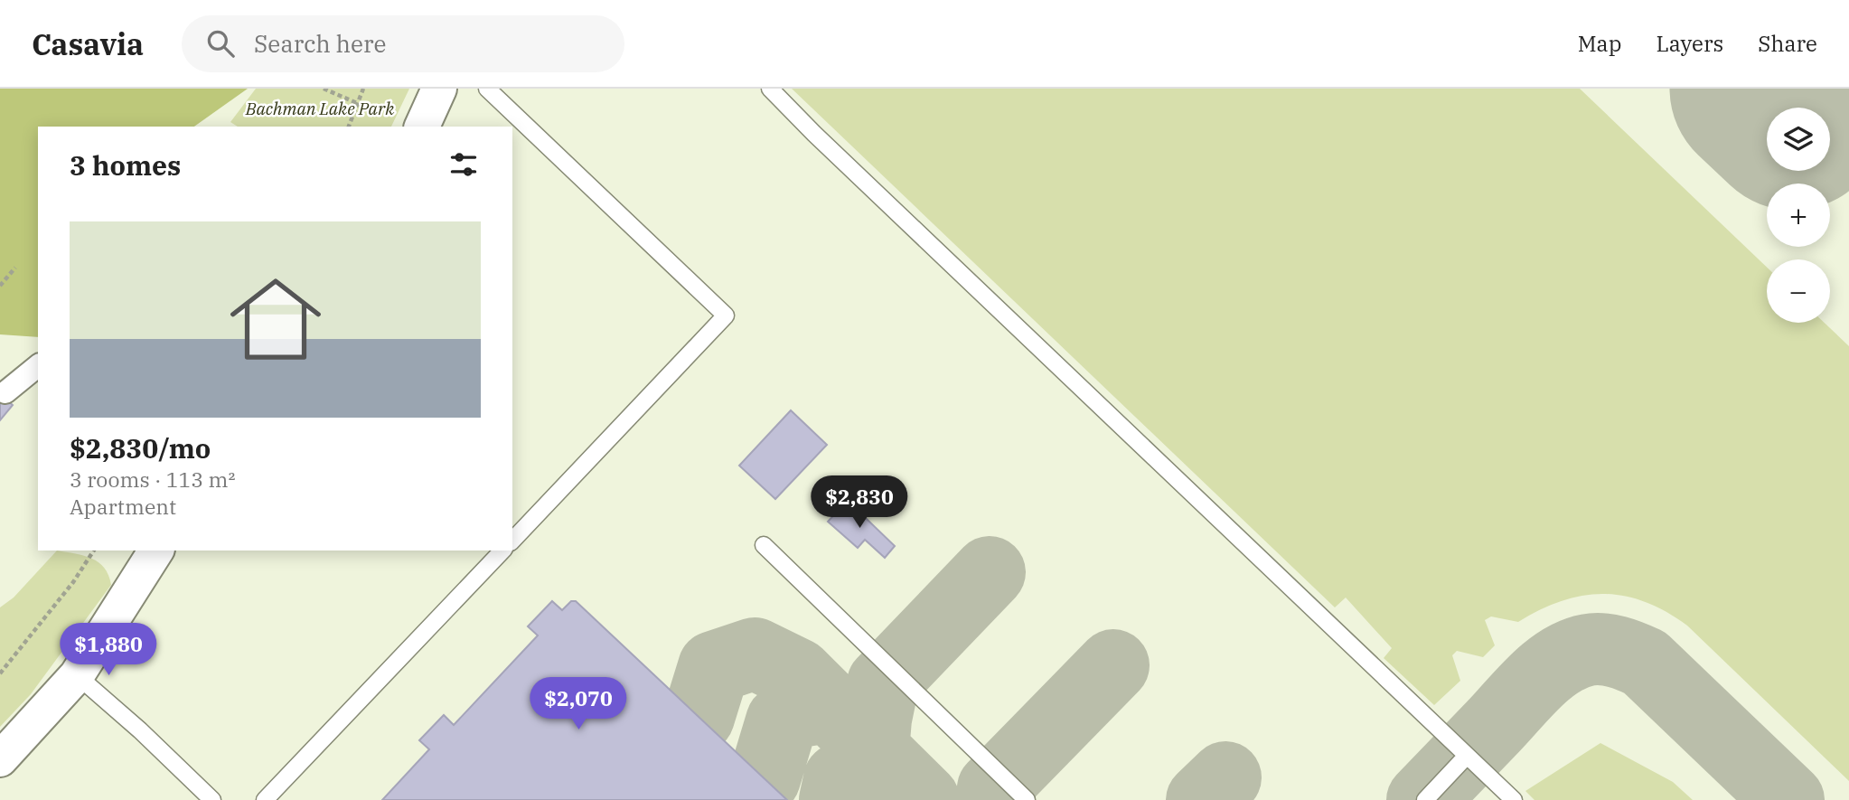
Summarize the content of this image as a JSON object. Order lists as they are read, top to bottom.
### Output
{
  "parks": ["Bachman Lake Park"],
  "page": {
    "header": "Casavia",
    "search": "Search here",
    "nav": ["Map", "Layers", "Share"],
    "map_buttons": ["+", "−"],
    "heading": "3 homes",
    "list": [
      {
        "name": "$2,830/mo",
        "note": "3 rooms · 113 m² · Apartment"
      }
    ],
    "price": ["$2,830", "$1,880", "$2,070"]
  }
}
